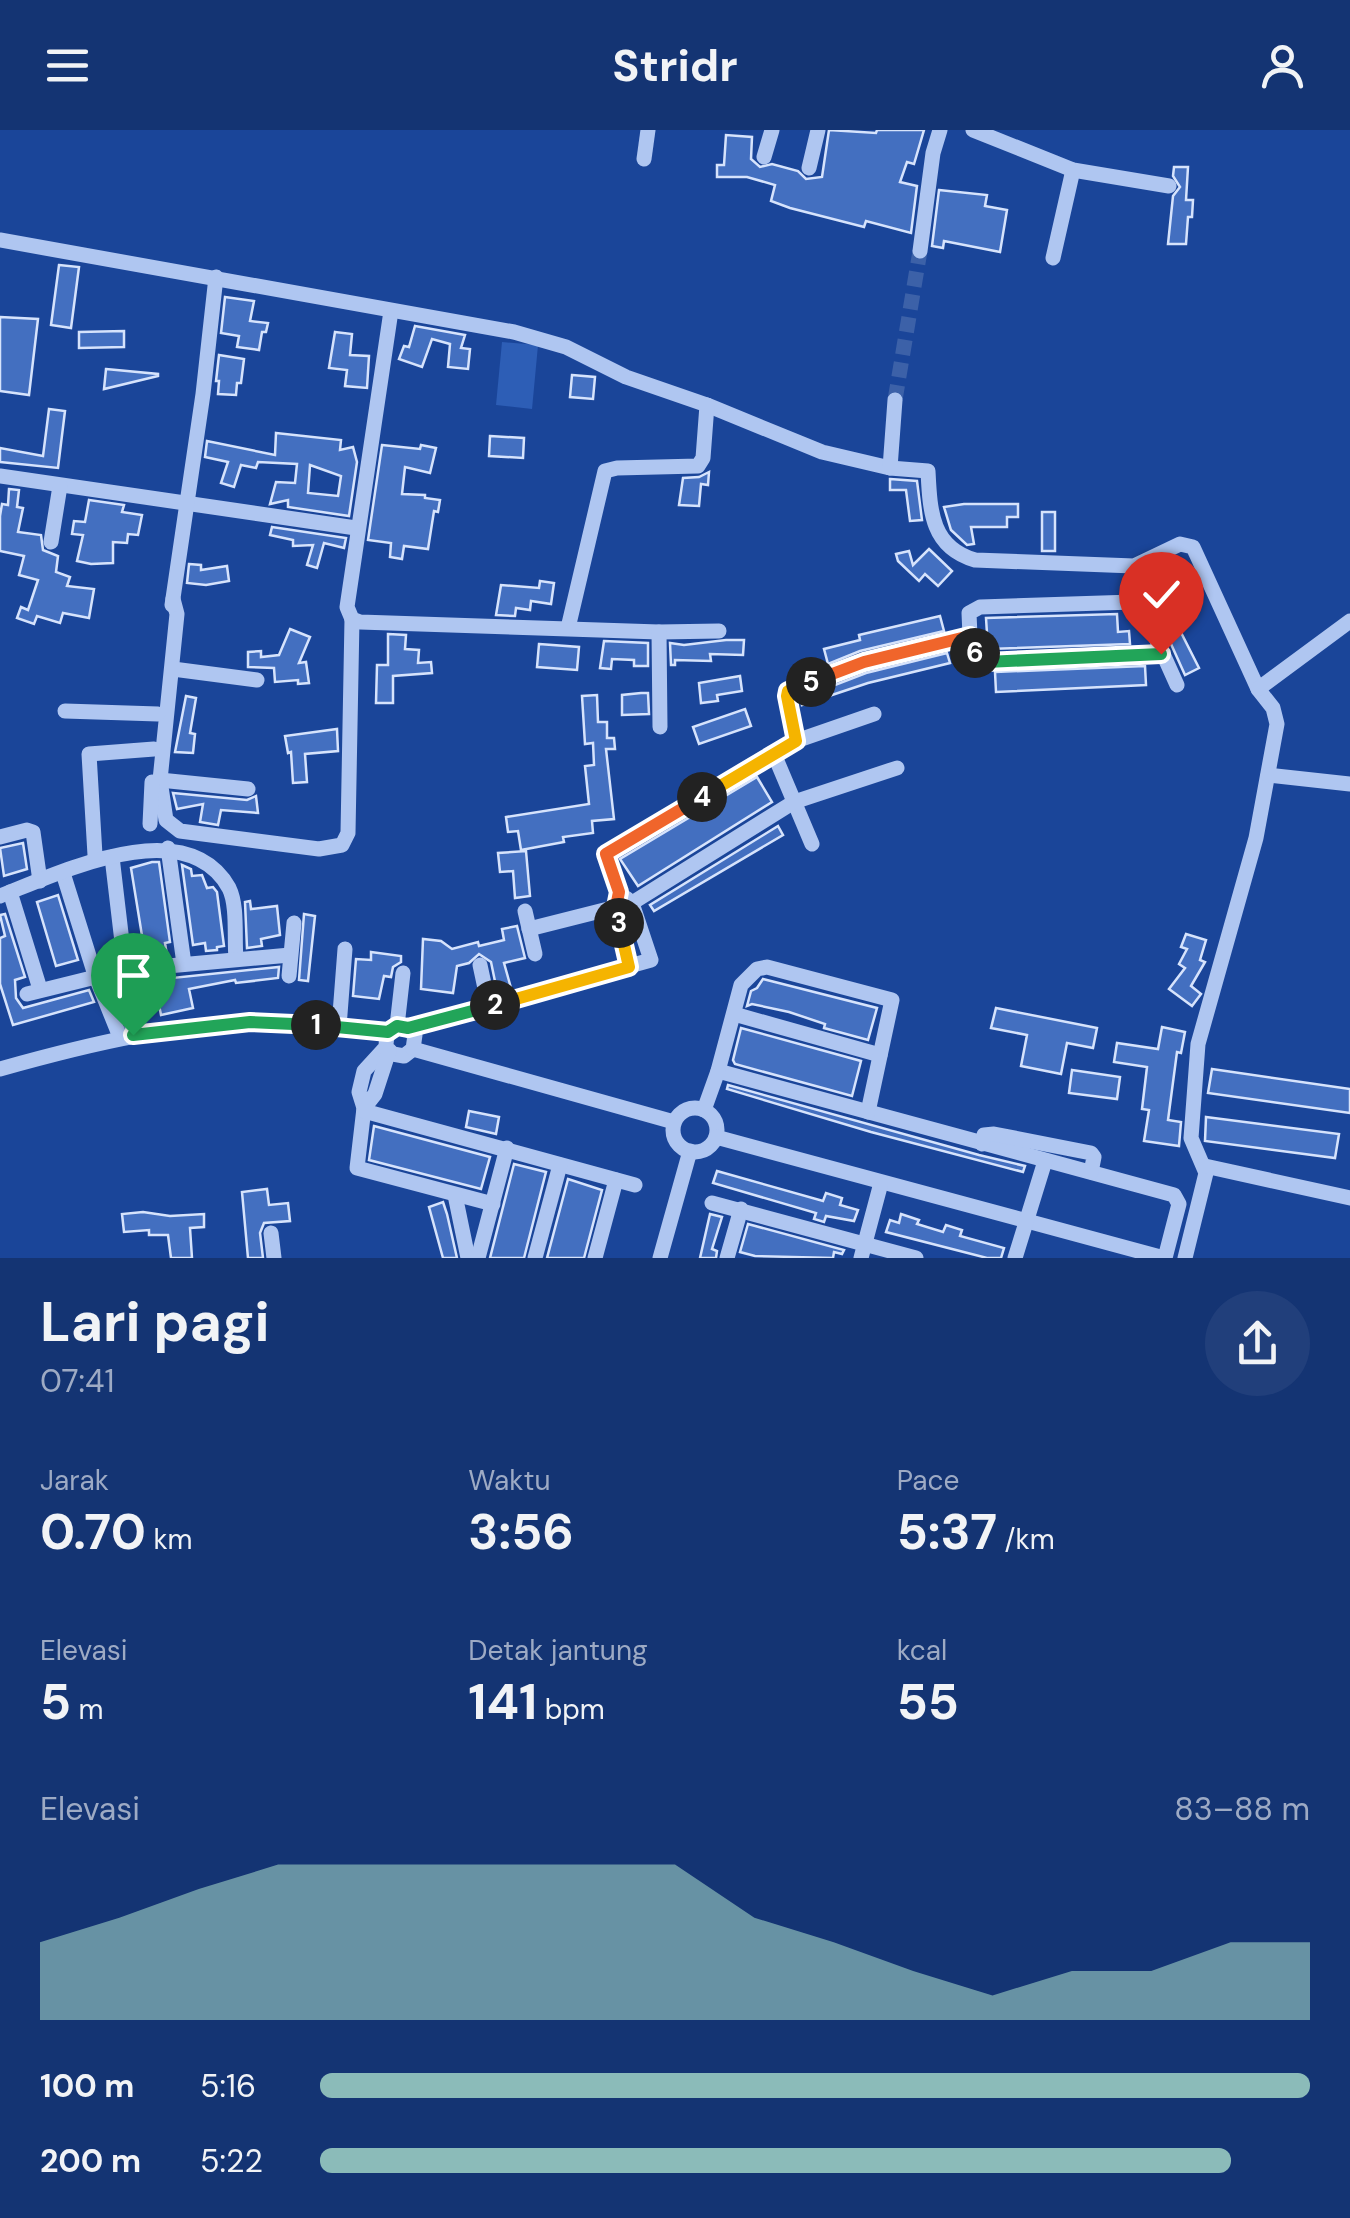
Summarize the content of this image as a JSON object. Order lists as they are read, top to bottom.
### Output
{
  "page": {
    "header": "Stridr",
    "pins": [
      "6",
      "5",
      "4",
      "3",
      "2",
      "1"
    ],
    "heading": ["Lari pagi", "07:41"],
    "stats": [
      ["Jarak", "0.70 km"],
      ["Waktu", "3:56"],
      ["Pace", "5:37 /km"],
      ["Elevasi", "5 m"],
      ["Detak jantung", "141 bpm"],
      ["kcal", "55"]
    ],
    "chart": ["Elevasi", "83–88 m"],
    "list": [
      {
        "name": "100 m",
        "note": "5:16"
      },
      {
        "name": "200 m",
        "note": "5:22"
      }
    ]
  }
}
